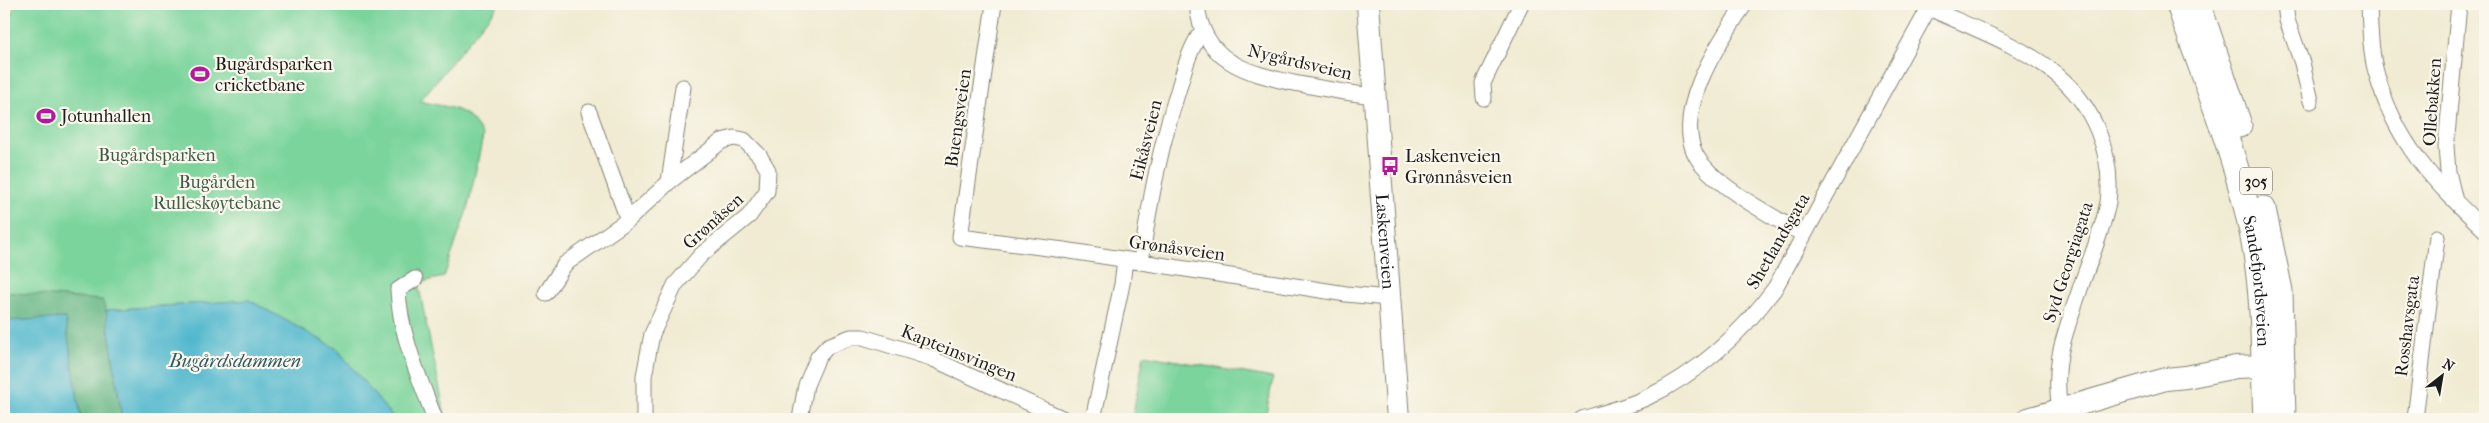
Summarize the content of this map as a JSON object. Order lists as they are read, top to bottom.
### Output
{
  "streets": {
    "main road": ["305", "Sandefjordsveien"],
    "street": [
      "Nygårdsveien",
      "Ollebakken",
      "Buengsveien",
      "Eikåsveien",
      "Grønåsen",
      "Shetlandsgata",
      "Laskenveien",
      "Grønåsveien",
      "Syd Georgiagata",
      "Rosshavsgata",
      "Kapteinsvingen"
    ]
  },
  "crossings": [
    ["Nygårdsveien", "Eikåsveien"],
    ["Nygårdsveien", "Laskenveien"],
    ["Buengsveien", "Grønåsveien"],
    ["Eikåsveien", "Grønåsveien"],
    ["Shetlandsgata", "Syd Georgiagata"],
    ["Laskenveien", "Grønåsveien"]
  ],
  "water": ["Bugårdsdammen"],
  "parks": ["Bugårdsparken", "Bugården Rulleskøytebane"],
  "places": {
    "sports": ["Bugårdsparken cricketbane", "Jotunhallen"],
    "bus stop": ["Laskenveien Grønnåsveien"]
  },
  "north": "top right"
}
